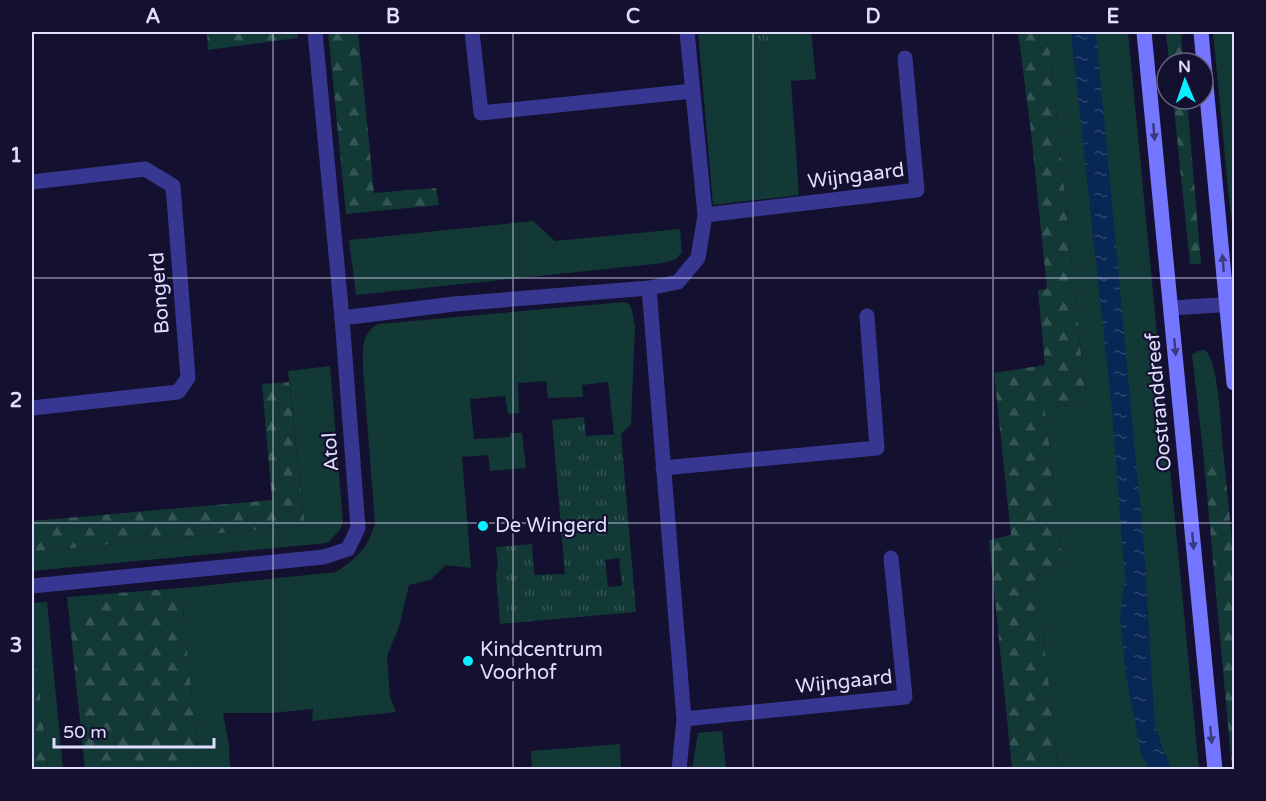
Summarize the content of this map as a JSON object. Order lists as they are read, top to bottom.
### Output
{
  "streets": {
    "main road": ["Oostranddreef"],
    "street": ["Wijngaard", "Bongerd", "Atol"]
  },
  "places": ["De Wingerd", "Kindcentrum Voorhof"],
  "scale_bar": "50 m",
  "north": "top",
  "grid": {
    "columns": [
      "A",
      "B",
      "C",
      "D",
      "E"
    ],
    "rows": ["1", "2", "3"]
  }
}
